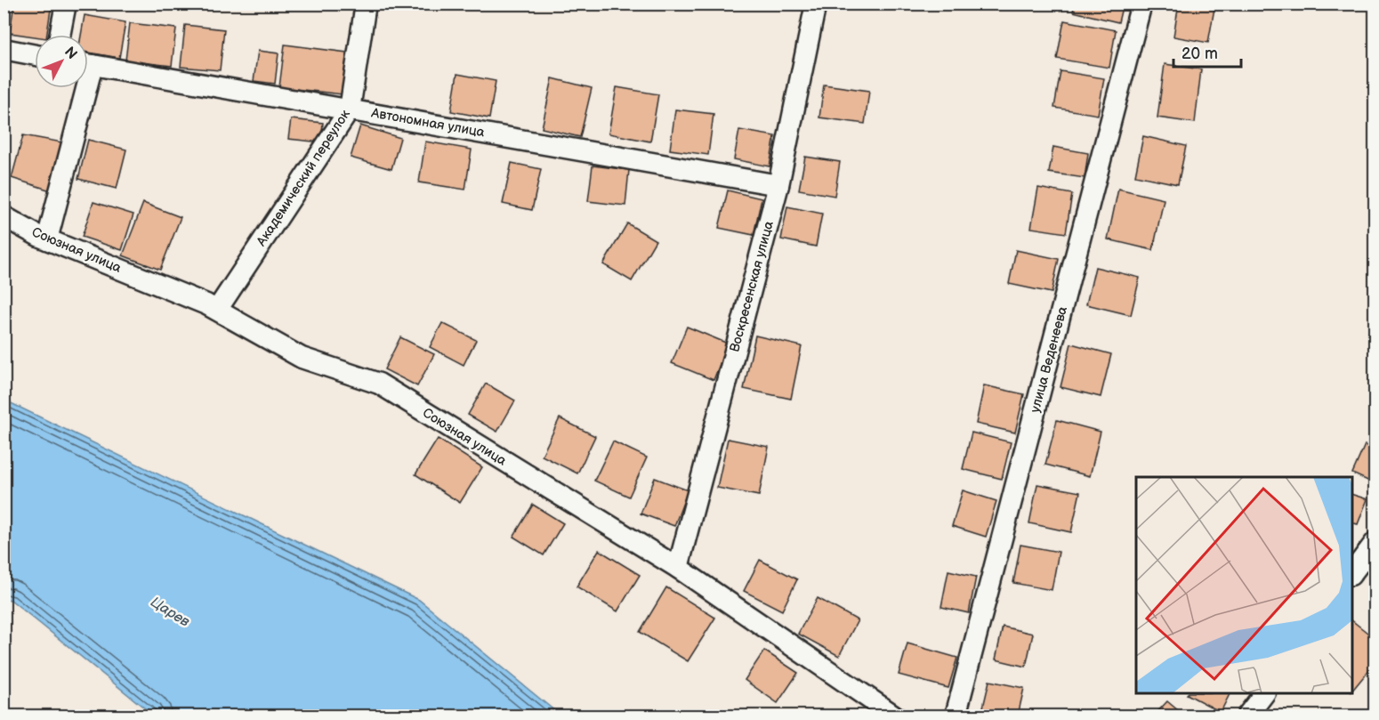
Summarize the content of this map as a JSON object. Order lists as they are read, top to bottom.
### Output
{
  "streets": {
    "street": [
      "Автономная улица",
      "Академический переулок",
      "Союзная улица",
      "Воскресенская улица",
      "улица Веденеева"
    ]
  },
  "crossings": [
    ["Автономная улица", "Академический переулок"],
    ["Автономная улица", "Воскресенская улица"],
    ["Академический переулок", "Союзная улица"],
    ["Союзная улица", "Воскресенская улица"]
  ],
  "water": ["Царев"],
  "scale_bar": "20 m",
  "north": "top right"
}
